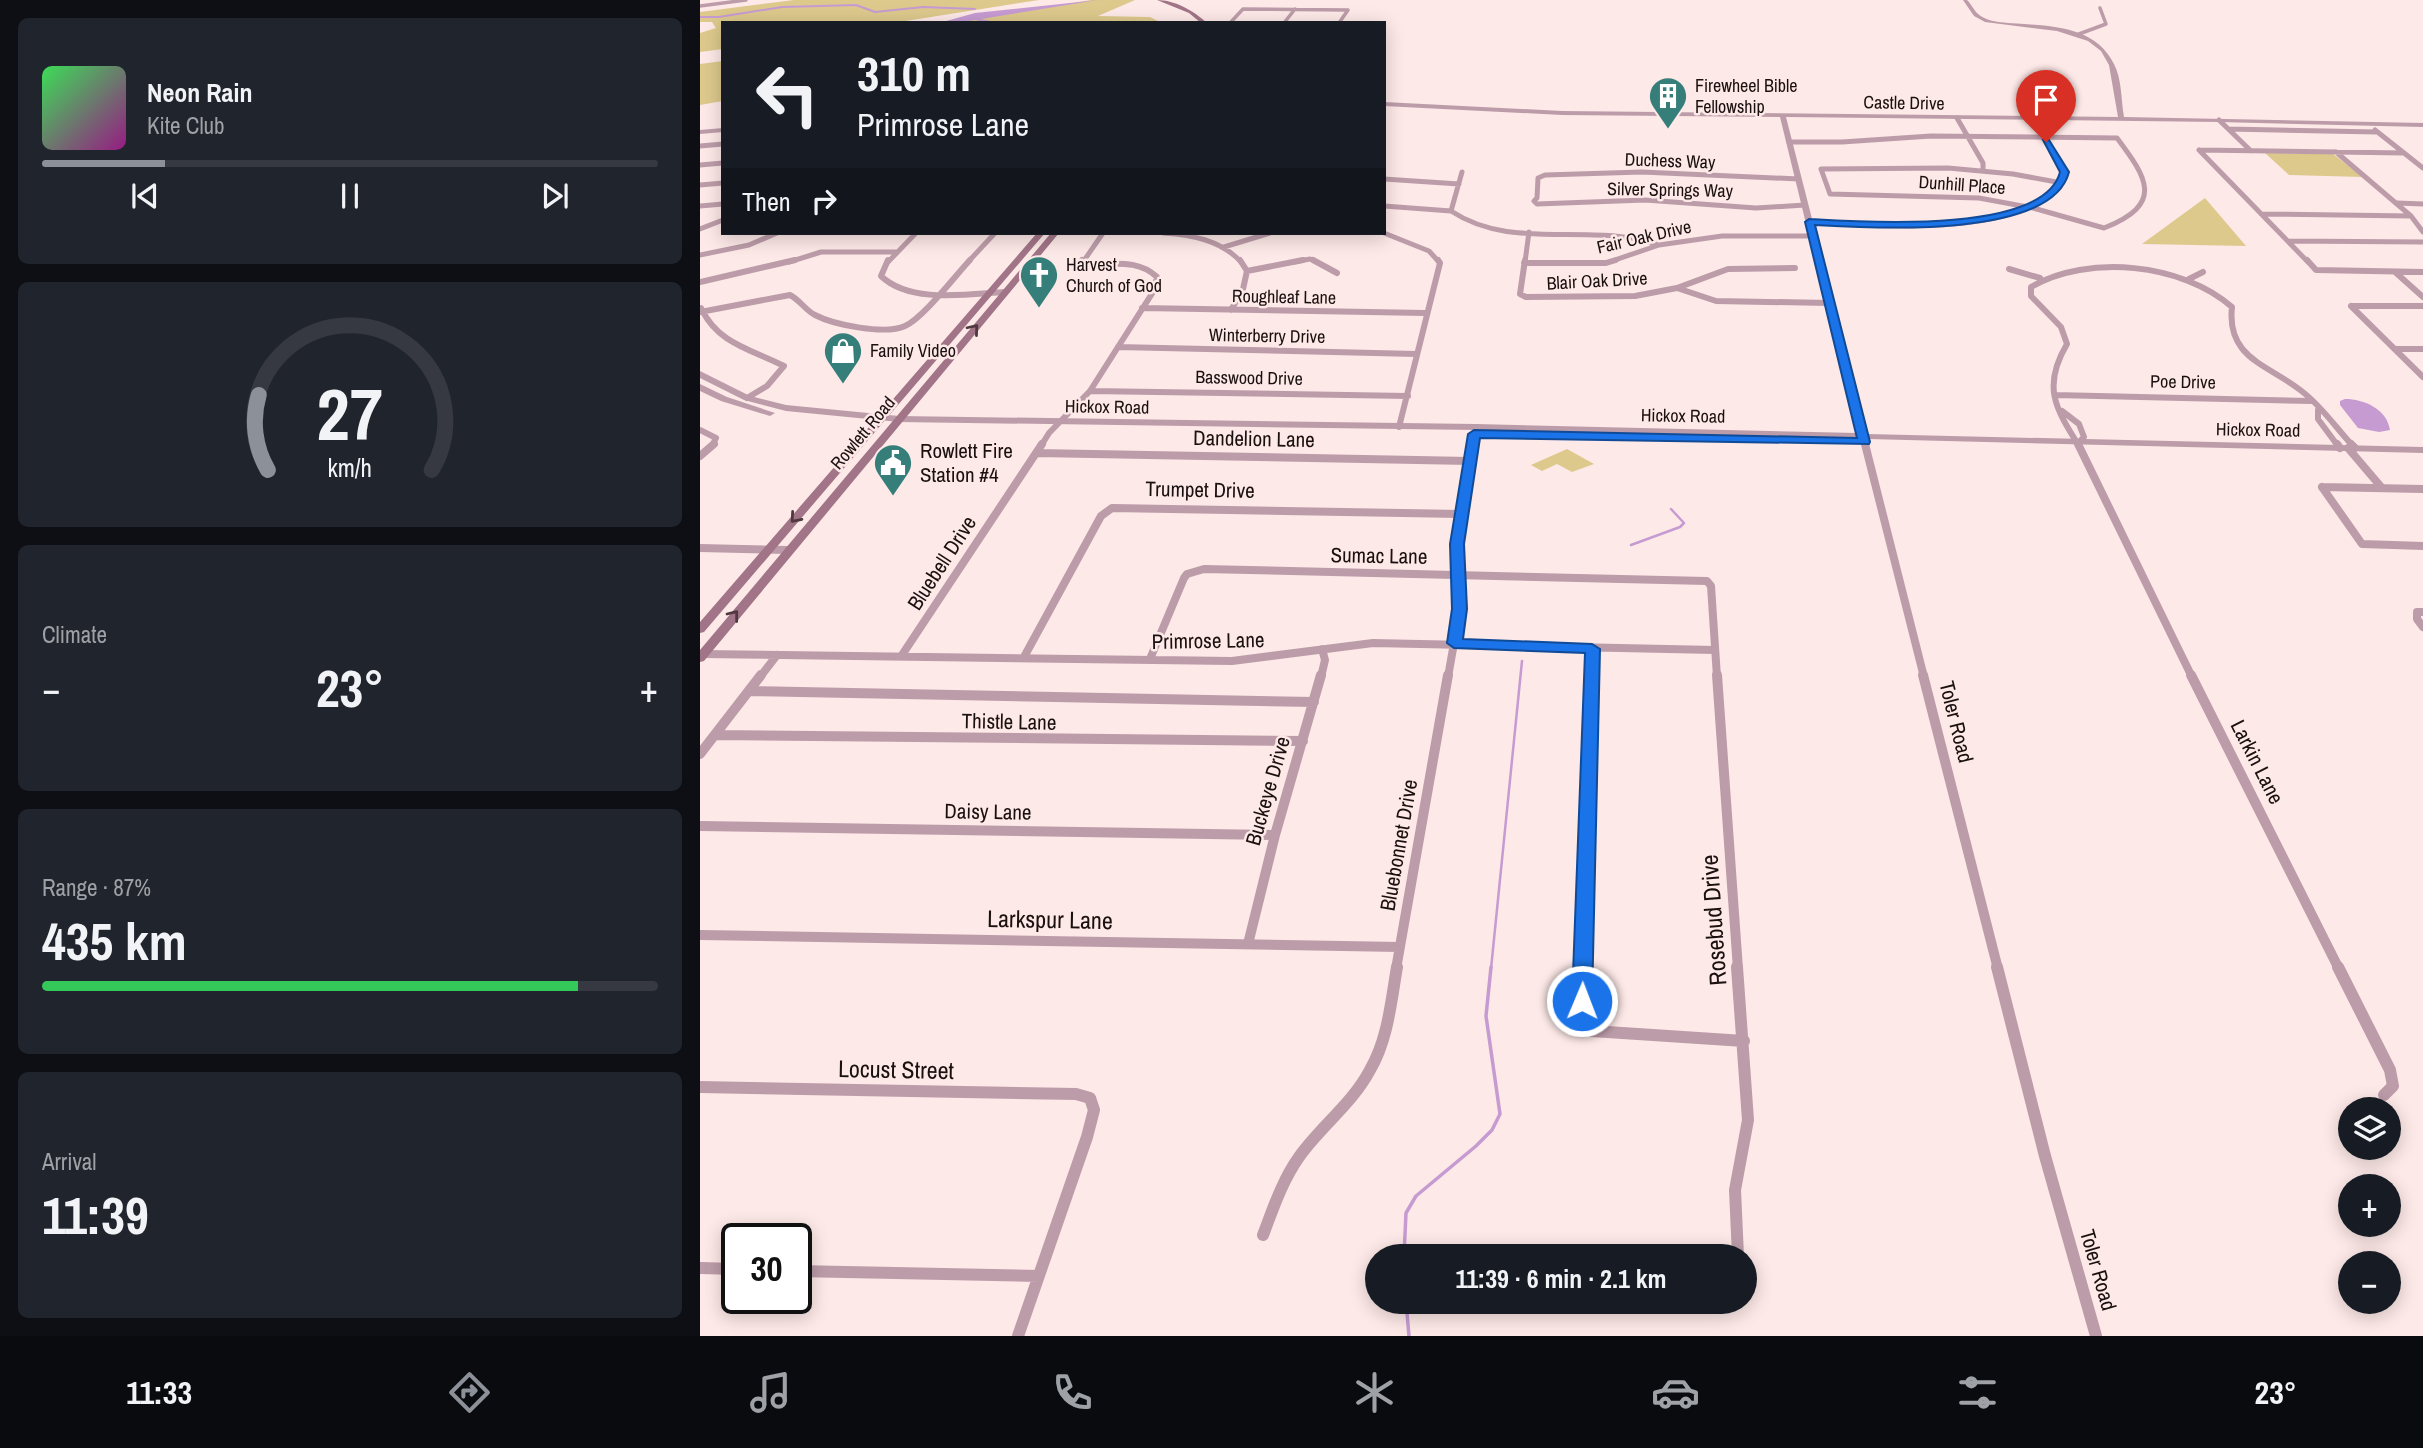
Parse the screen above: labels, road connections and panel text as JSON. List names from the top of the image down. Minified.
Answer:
{"streets":{"main road":["Rowlett Road"],"street":["Castle Drive","Duchess Way","Dunhill Place","Silver Springs Way","Fair Oak Drive","Blair Oak Drive","Roughleaf Lane","Winterberry Drive","Basswood Drive","Poe Drive","Hickox Road","Dandelion Lane","Trumpet Drive","Sumac Lane","Bluebell Drive","Primrose Lane","Thistle Lane","Toler Road","Larkin Lane","Buckeye Drive","Daisy Lane","Bluebonnet Drive","Larkspur Lane","Rosebud Drive","Locust Street"]},"crossings":[["Castle Drive","Toler Road"],["Duchess Way","Silver Springs Way"],["Duchess Way","Toler Road"],["Silver Springs Way","Toler Road"],["Fair Oak Drive","Blair Oak Drive"],["Fair Oak Drive","Toler Road"],["Roughleaf Lane","Bluebell Drive"],["Winterberry Drive","Bluebell Drive"],["Basswood Drive","Bluebell Drive"],["Hickox Road","Rowlett Road"],["Hickox Road","Bluebell Drive"],["Hickox Road","Toler Road"],["Hickox Road","Larkin Lane"],["Hickox Road","Bluebonnet Drive"],["Rowlett Road","Primrose Lane"],["Dandelion Lane","Bluebell Drive"],["Dandelion Lane","Bluebonnet Drive"],["Trumpet Drive","Primrose Lane"],["Trumpet Drive","Bluebonnet Drive"],["Sumac Lane","Primrose Lane"],["Sumac Lane","Bluebonnet Drive"],["Sumac Lane","Rosebud Drive"],["Bluebell Drive","Primrose Lane"],["Primrose Lane","Buckeye Drive"],["Primrose Lane","Bluebonnet Drive"],["Primrose Lane","Rosebud Drive"],["Thistle Lane","Buckeye Drive"],["Buckeye Drive","Daisy Lane"],["Buckeye Drive","Larkspur Lane"],["Bluebonnet Drive","Larkspur Lane"]],"places":{"building":["Firewheel Bible Fellowship"],"church":["Harvest Church of God"],"shop":["Family Video"],"public building":["Rowlett Fire Station #4"]},"page":{"turn":["310 m","Primrose Lane"],"song":["Neon Rain","Kite Club"],"then":"Then","tile":["Climate",["Range · 87%","435 km"],["Arrival","11:39"]],"heat":["−","23°","+"],"map_buttons":["+","−"],"limit":"30","trip":"11:39 · 6 min · 2.1 km","tabs":["11:33","23°"],"gauge":["27","km/h"]}}
